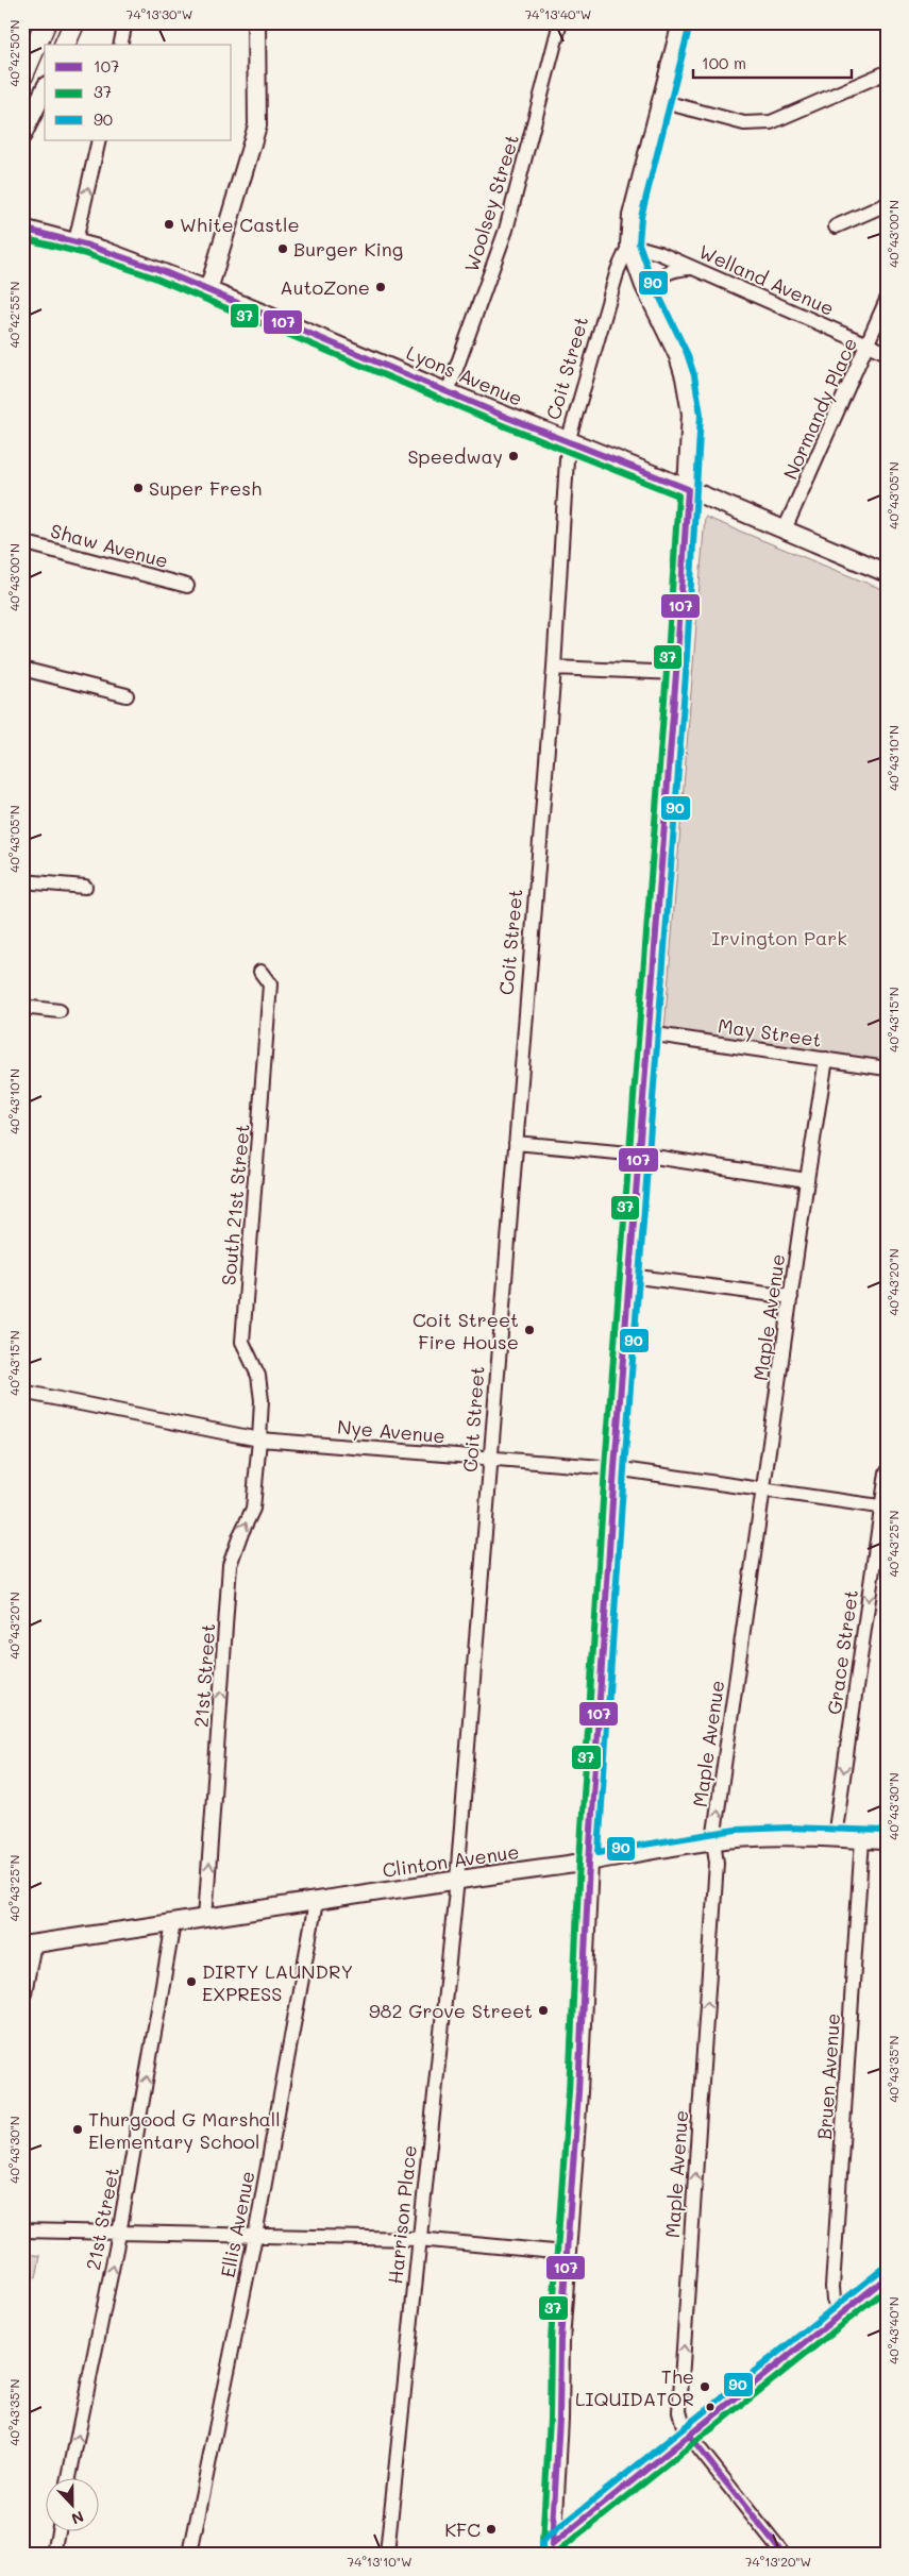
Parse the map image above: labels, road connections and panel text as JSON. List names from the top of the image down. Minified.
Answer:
{"streets":{"main road":["Coit Street","Lyons Avenue","Clinton Avenue"],"street":["Woolsey Street","Welland Avenue","Normandy Place","Shaw Avenue","May Street","South 21st Street","Maple Avenue","Nye Avenue","Grace Street","21st Street","Bruen Avenue","Harrison Place","Ellis Avenue"]},"crossings":[["Woolsey Street","Lyons Avenue"],["Welland Avenue","Coit Street"],["Welland Avenue","Normandy Place"],["Coit Street","Lyons Avenue"],["Coit Street","Nye Avenue"],["Coit Street","Clinton Avenue"],["Coit Street","Harrison Place"],["Lyons Avenue","Normandy Place"],["May Street","Maple Avenue"],["South 21st Street","Nye Avenue"],["South 21st Street","21st Street"],["Maple Avenue","Nye Avenue"],["Maple Avenue","Clinton Avenue"],["Nye Avenue","Grace Street"],["Nye Avenue","21st Street"],["Grace Street","Clinton Avenue"],["21st Street","Clinton Avenue"],["Clinton Avenue","Bruen Avenue"],["Clinton Avenue","Harrison Place"],["Clinton Avenue","Ellis Avenue"]],"one_way":["Maple Avenue","Grace Street","21st Street"],"parks":["Irvington Park"],"places":["White Castle","Burger King","AutoZone","Speedway","Super Fresh","Coit Street Fire House","DIRTY LAUNDRY EXPRESS","982 Grove Street","Thurgood G Marshall Elementary School","The LIQUIDATOR","KFC"],"lines":["transit line 90","transit line 107","transit line 37"],"legend":["107","37","90"],"scale_bar":"100 m","north":"bottom","coordinates":["74°13'30\"W","74°13'40\"W","40°42'50\"N","40°43'00\"N","40°42'55\"N","40°43'05\"N","40°43'10\"N","40°43'15\"N","40°43'20\"N","40°43'25\"N","40°43'30\"N","40°43'35\"N","40°43'40\"N","74°13'10\"W","74°13'20\"W"]}
